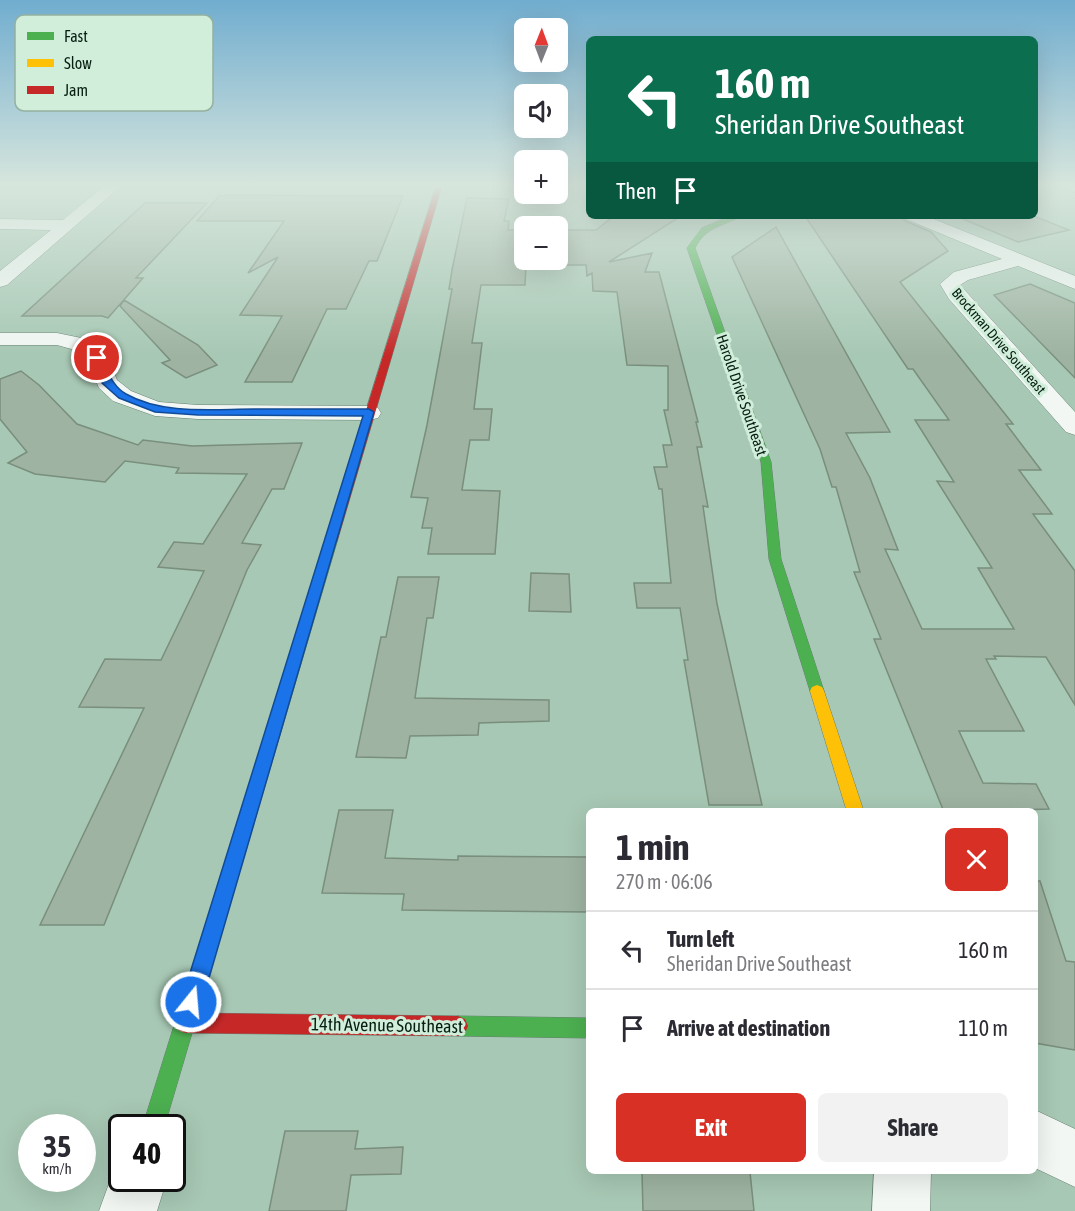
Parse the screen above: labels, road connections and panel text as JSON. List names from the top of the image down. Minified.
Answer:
{"streets":{"street":["Brockman Drive Southeast","Harold Drive Southeast","14th Avenue Southeast"]},"legend":["Fast","Slow","Jam"],"north":"top","page":{"map_buttons":["+","−"],"turn":["160 m","Sheridan Drive Southeast"],"then":"Then","heading":["1 min","270 m · 06:06"],"list":[{"name":"Turn left","note":"Sheridan Drive Southeast","value":"160 m"},{"name":"Arrive at destination","value":"110 m"}],"buttons":["Exit","Share"],"speed":"35 km/h","limit":"40"}}
